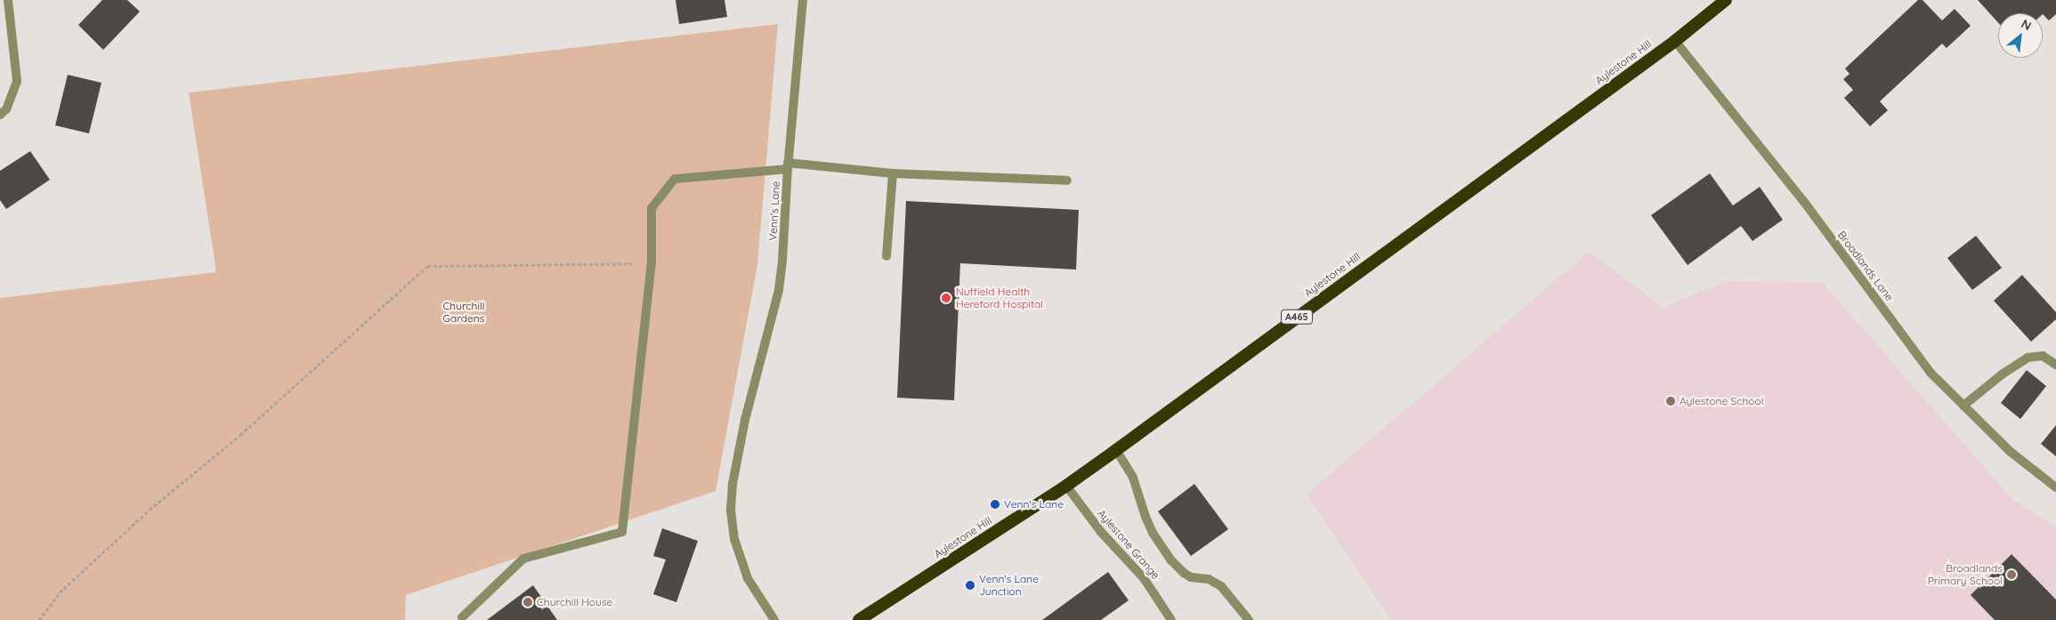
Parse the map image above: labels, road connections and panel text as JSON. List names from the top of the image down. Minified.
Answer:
{"streets":{"highway":["Aylestone Hill","A465"],"street":["Venn's Lane","Broadlands Lane","Aylestone Grange"]},"crossings":[["Aylestone Hill","Broadlands Lane"],["Aylestone Hill","Aylestone Grange"]],"parks":["Churchill Gardens"],"places":["Nuffield Health Hereford Hospital","Aylestone School","Venn's Lane","Broadlands Primary School","Venn's Lane Junction","Churchill House"],"north":"top right"}
